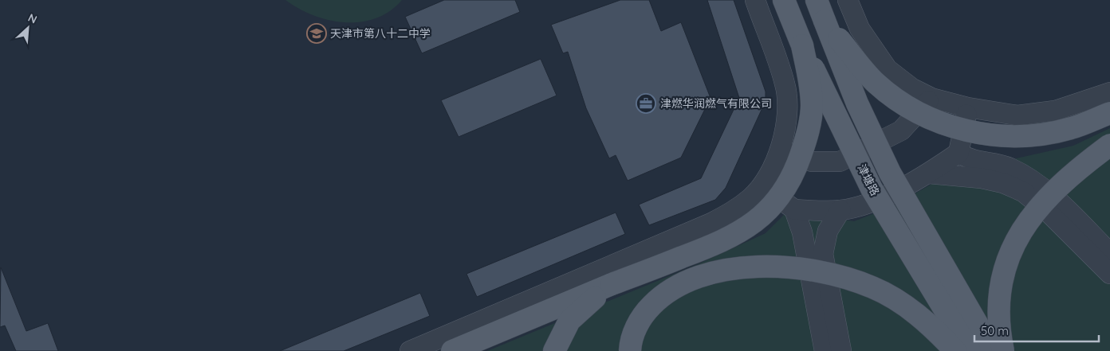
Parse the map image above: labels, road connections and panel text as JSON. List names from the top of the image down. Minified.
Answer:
{"streets":{"main road":["津塘路"]},"places":{"school or university":["天津市第八十二中学"],"office":["津燃华润燃气有限公司"]},"scale_bar":"50 m","north":"top right"}
